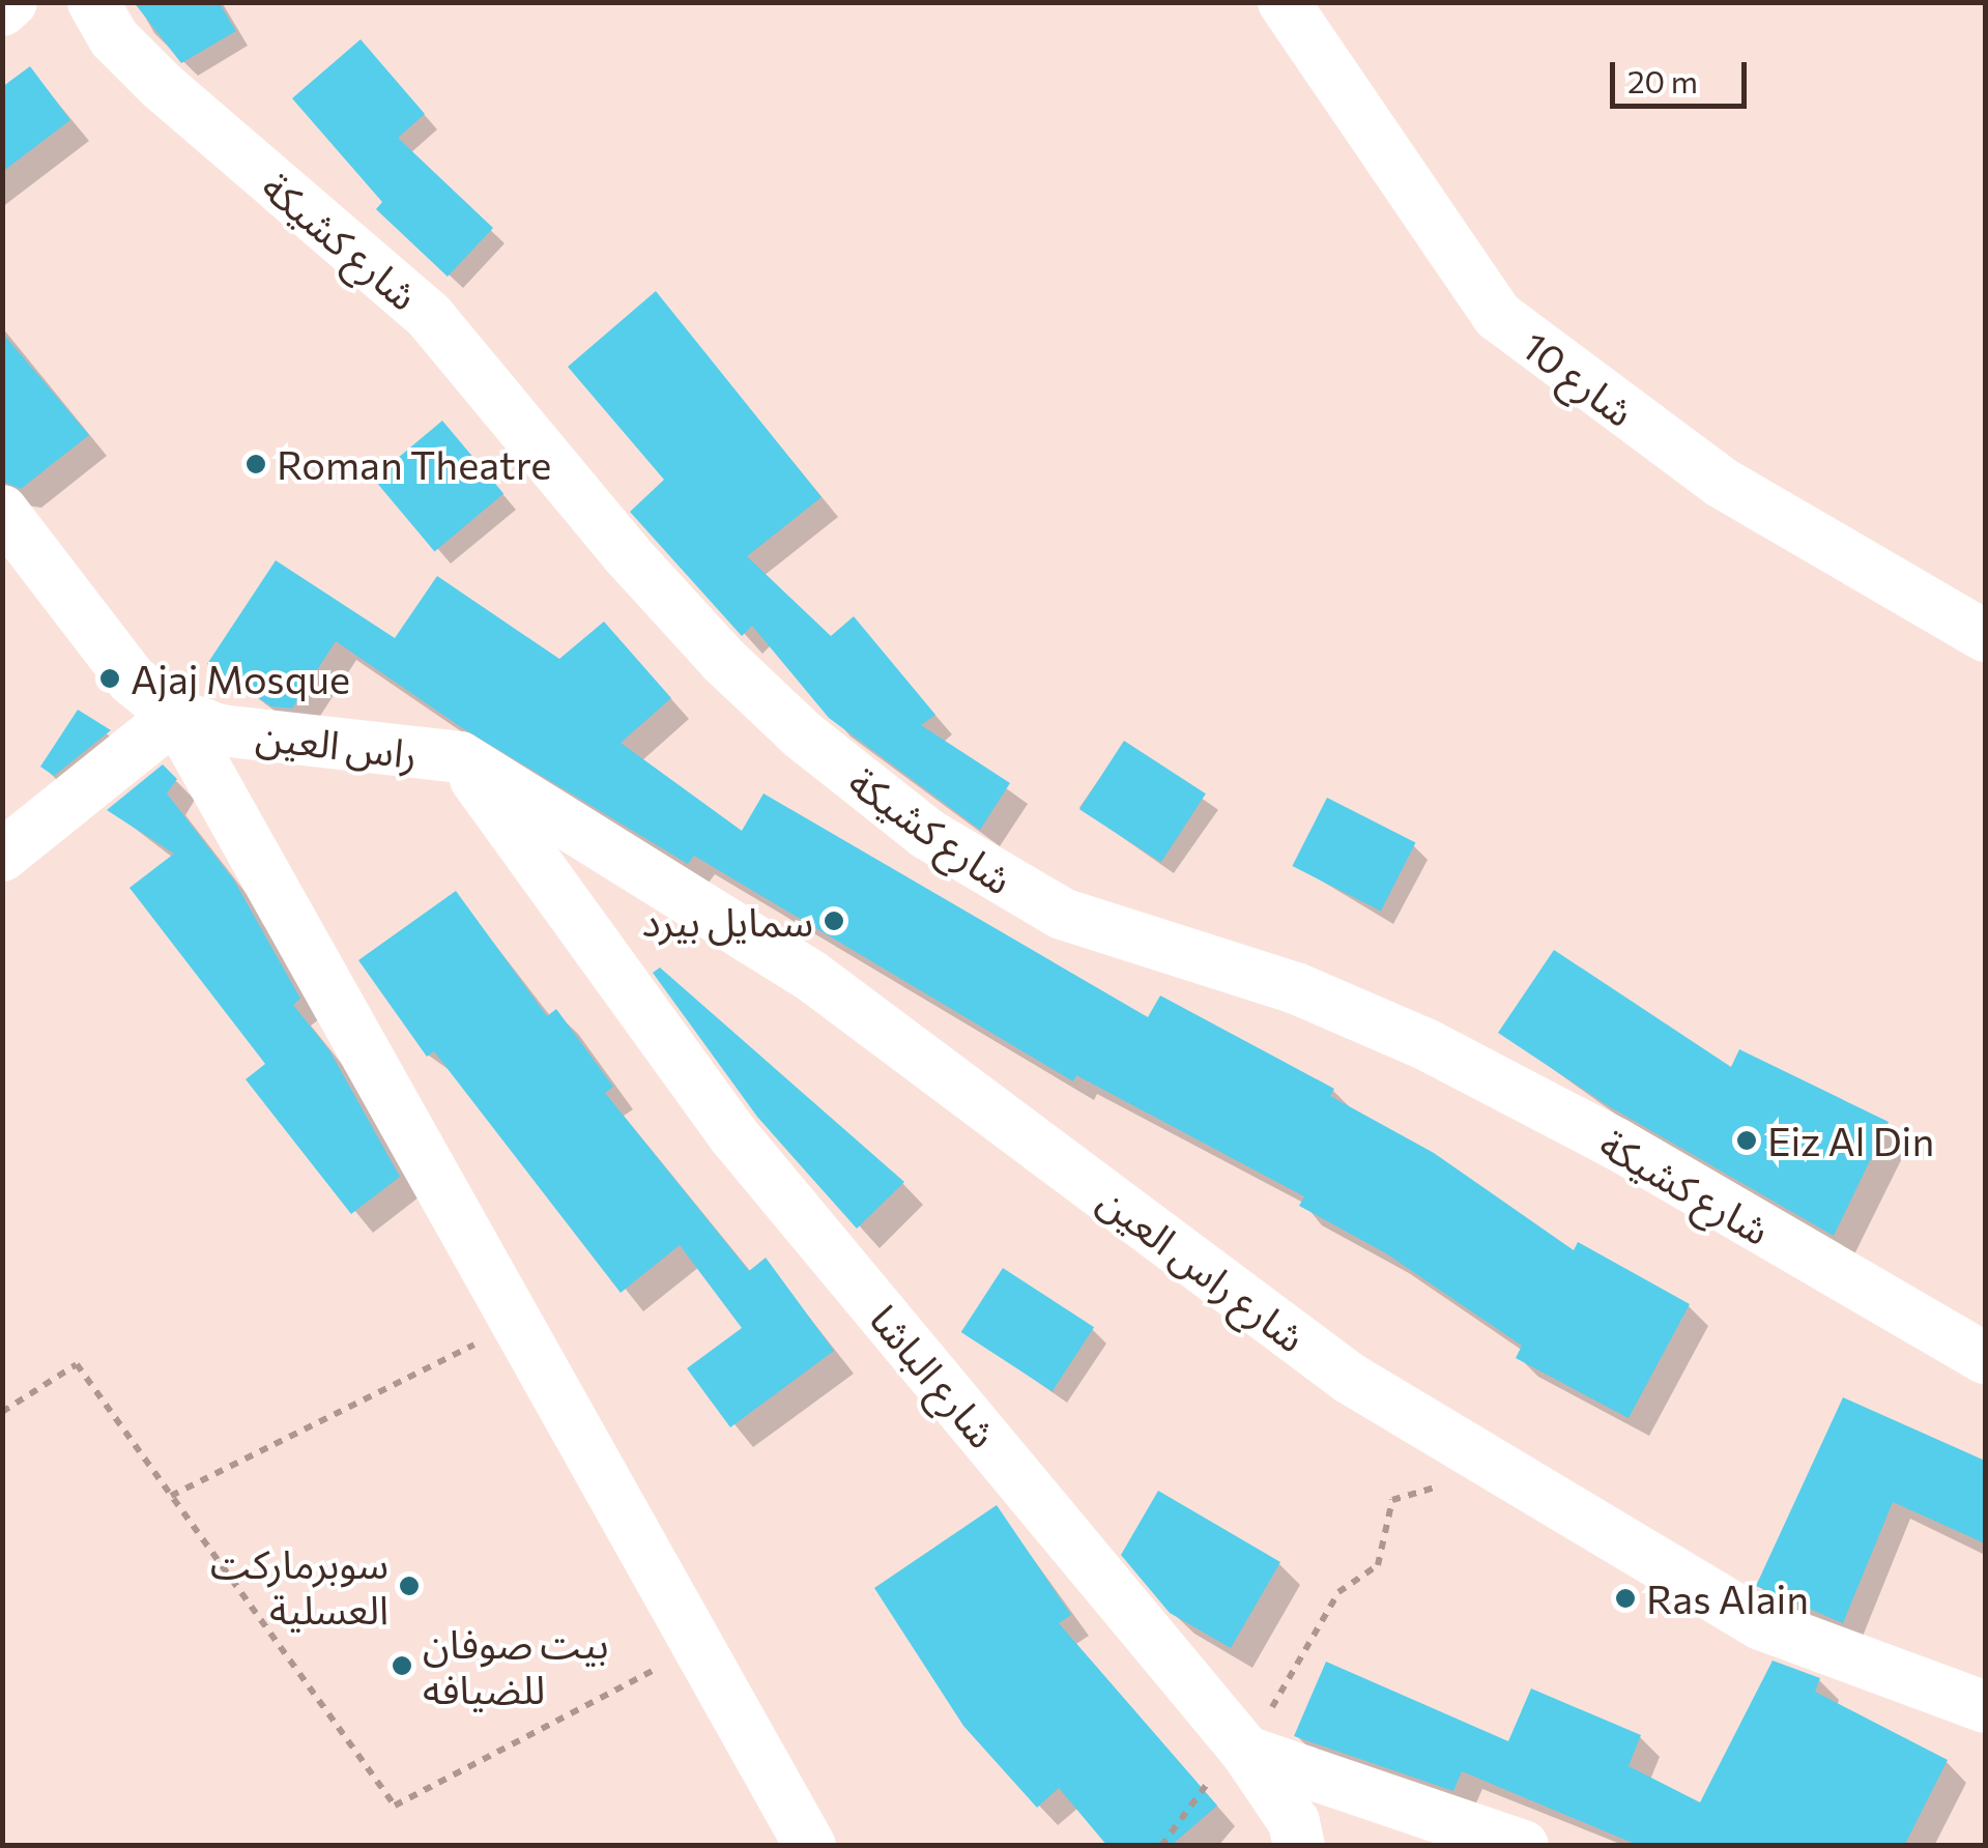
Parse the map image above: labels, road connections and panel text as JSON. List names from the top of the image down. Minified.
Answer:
{"streets":{"street":["شارع كشيكة","شارع 10","راس العين","شارع راس العين","شارع الباشا"]},"crossings":[["راس العين","شارع راس العين"],["راس العين","شارع الباشا"],["شارع راس العين","شارع الباشا"]],"places":["Roman Theatre","Ajaj Mosque","سمايل بيرد","Eiz Al Din","سوبرماركت العسلية","Ras Alain","بيت صوفان للضيافه"],"scale_bar":"20 m"}
